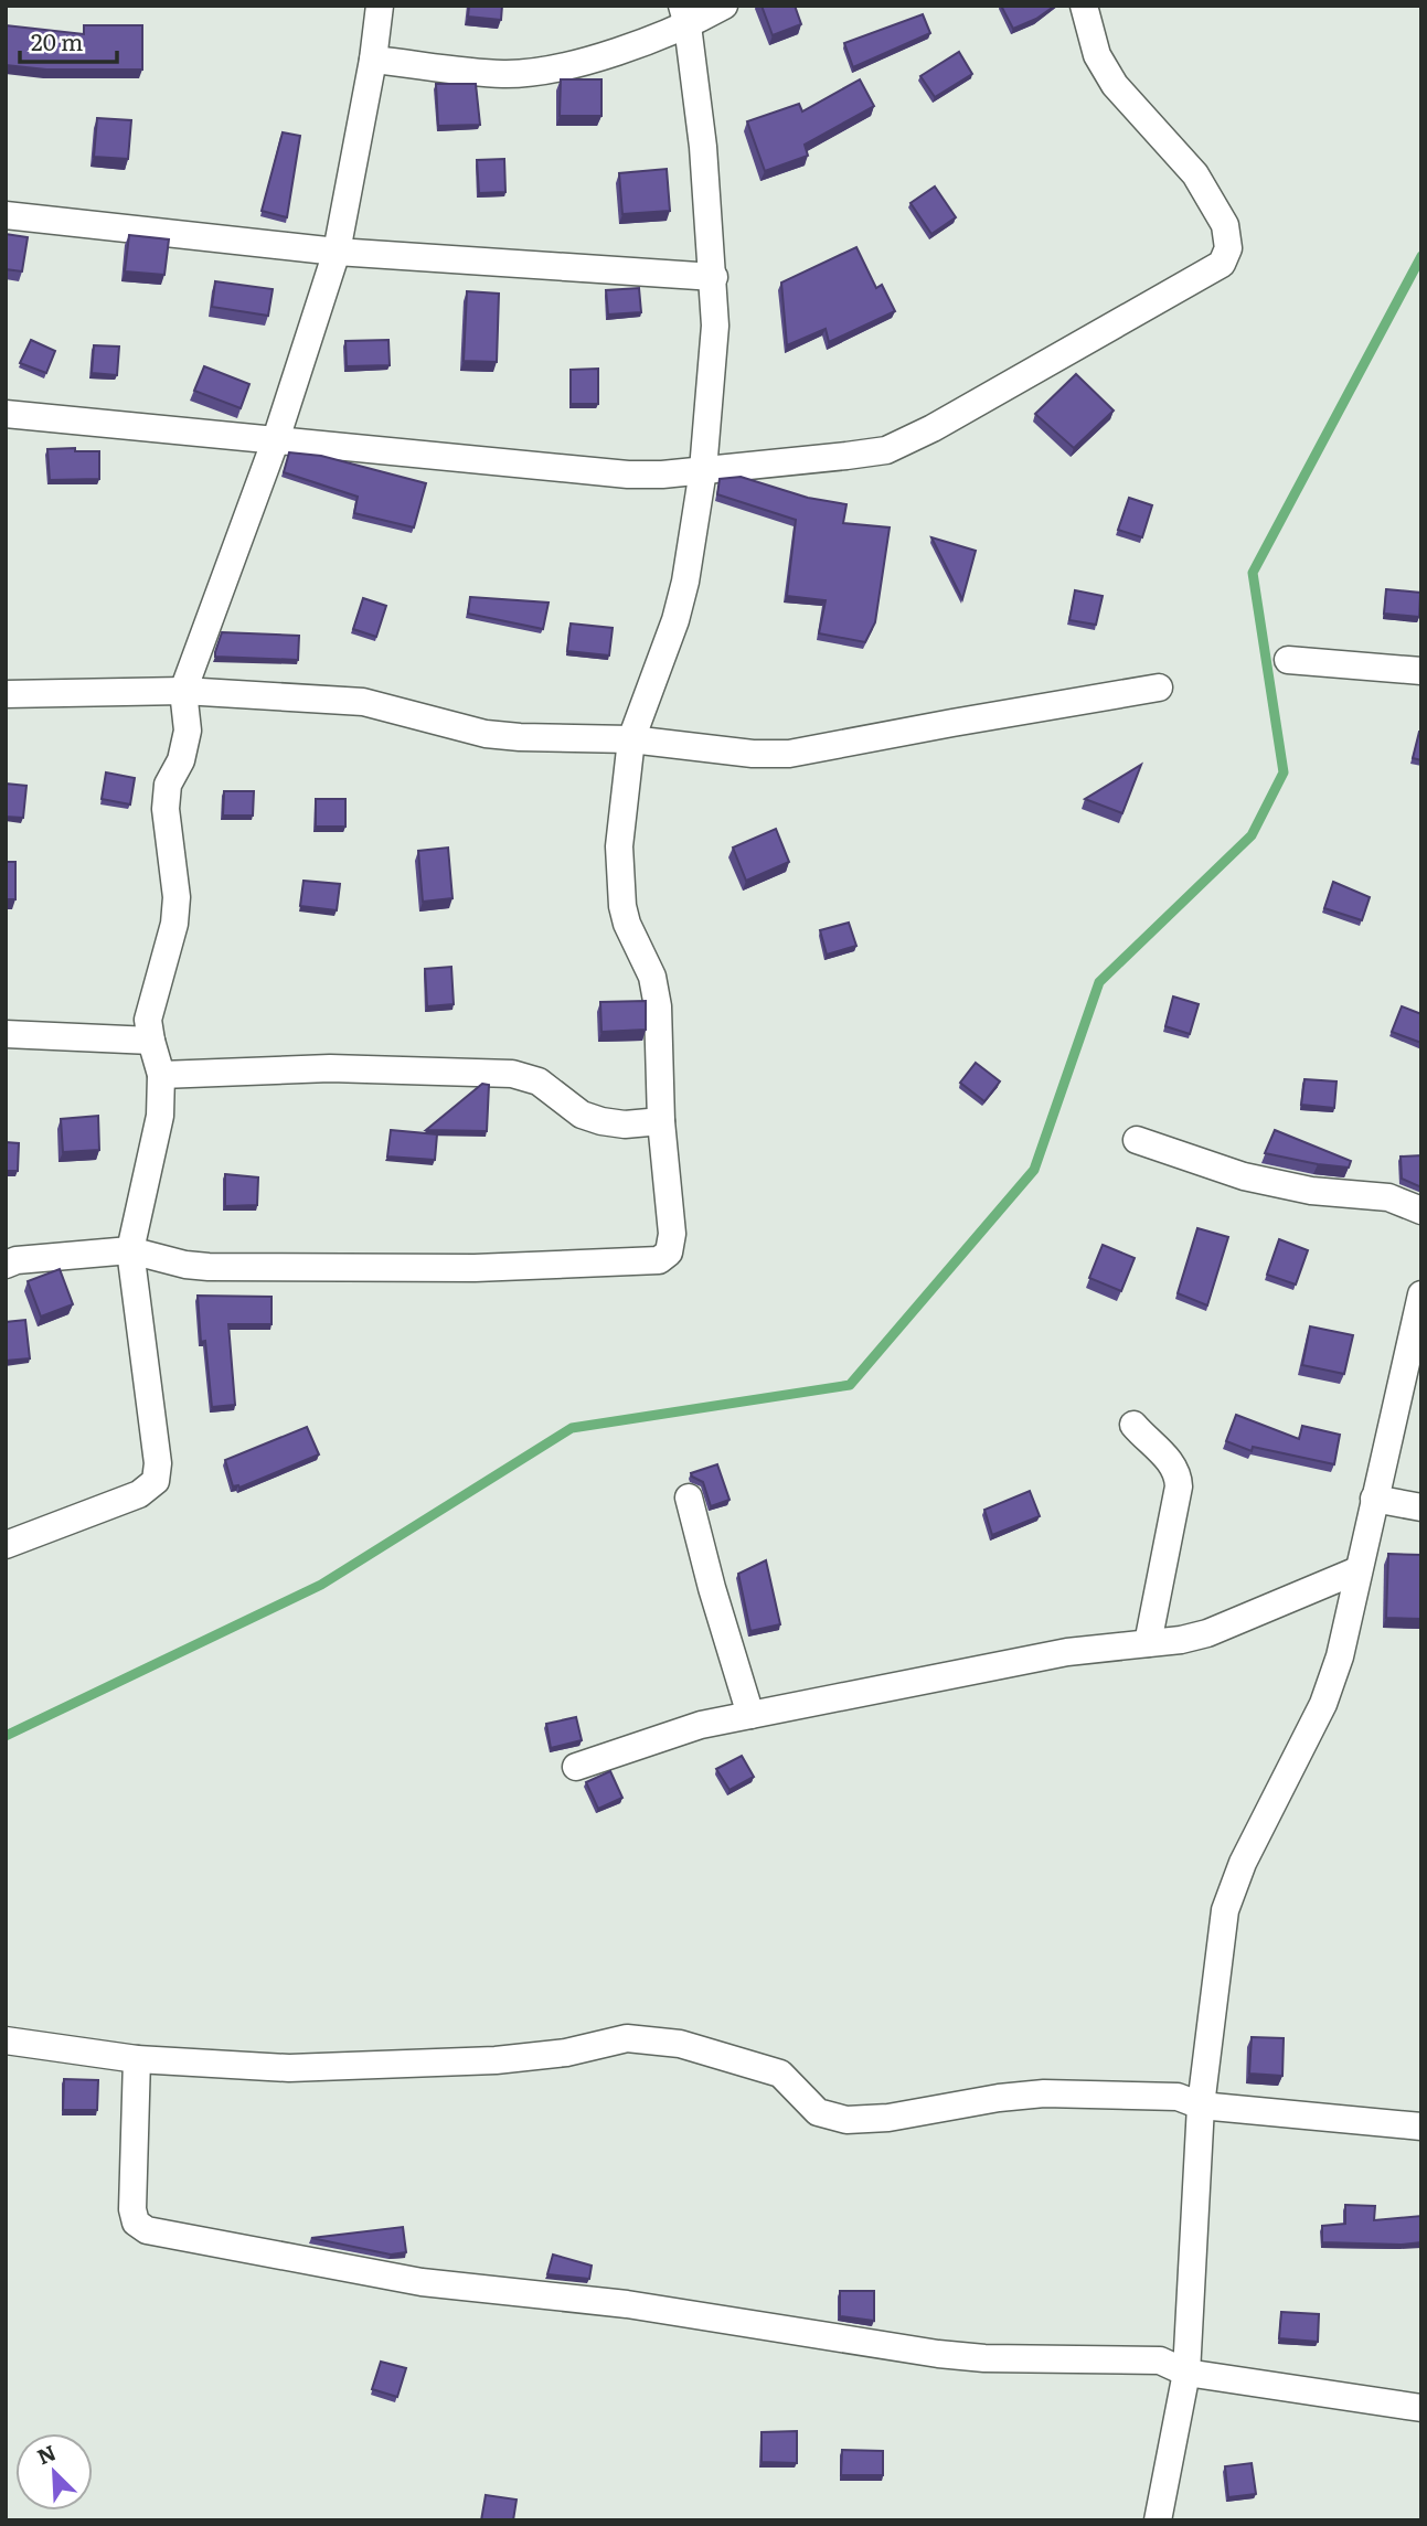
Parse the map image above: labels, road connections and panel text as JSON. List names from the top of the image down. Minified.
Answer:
{"scale_bar":"20 m","north":"top left"}
